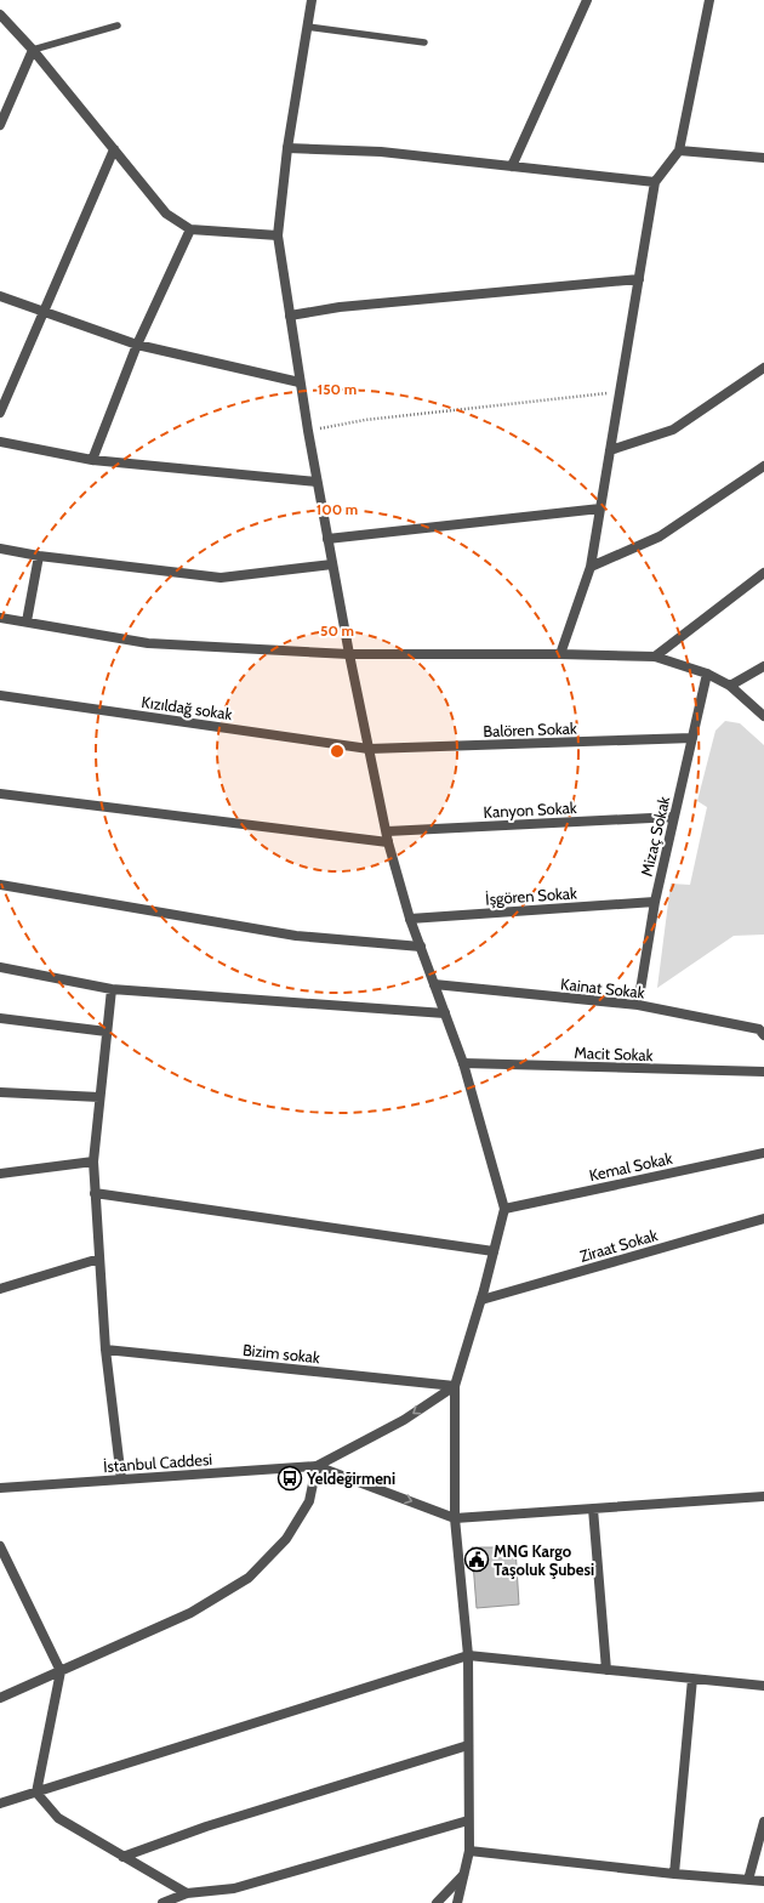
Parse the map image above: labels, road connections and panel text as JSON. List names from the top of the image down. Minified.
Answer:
{"streets":{"street":["Kızıldağ sokak","Balören Sokak","Kanyon Sokak","Mizaç Sokak","İşgören Sokak","Kainat Sokak","Macit Sokak","Kemal Sokak","Ziraat Sokak","Bizim sokak","İstanbul Caddesi"]},"crossings":[["Kızıldağ sokak","Balören Sokak"],["Balören Sokak","Mizaç Sokak"],["Kanyon Sokak","Mizaç Sokak"],["Mizaç Sokak","İşgören Sokak"],["Mizaç Sokak","Kainat Sokak"]],"places":{"bus stop":["Yeldeğirmeni"],"public building":["MNG Kargo Taşoluk Şubesi"]},"rings":["150 m","100 m","50 m"]}
